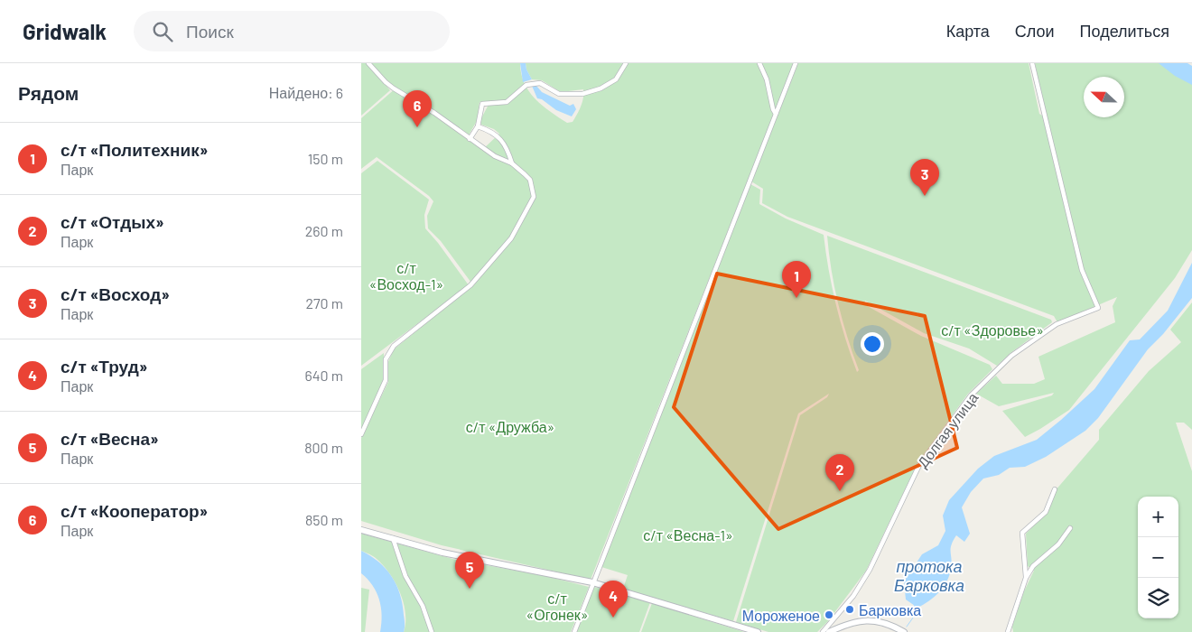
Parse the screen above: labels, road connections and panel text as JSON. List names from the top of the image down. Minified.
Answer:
{"streets":{"street":["Долгая улица"]},"water":["протока Барковка"],"parks":["с/т «Восход-1»","с/т «Здоровье»","с/т «Дружба»","с/т «Весна-1»","с/т «Огонек»"],"places":["Барковка","Мороженое"],"north":"left","page":{"header":"Gridwalk","search":"Поиск","nav":["Карта","Слои","Поделиться"],"heading":["Рядом","Найдено: 6"],"pins":["6","3","1","2","5","4"],"list":[{"mark":"1","name":"с/т «Политехник»","note":"Парк","value":"150 m"},{"mark":"2","name":"с/т «Отдых»","note":"Парк","value":"260 m"},{"mark":"3","name":"с/т «Восход»","note":"Парк","value":"270 m"},{"mark":"4","name":"с/т «Труд»","note":"Парк","value":"640 m"},{"mark":"5","name":"с/т «Весна»","note":"Парк","value":"800 m"},{"mark":"6","name":"с/т «Кооператор»","note":"Парк","value":"850 m"}],"map_buttons":["+","−"]}}
